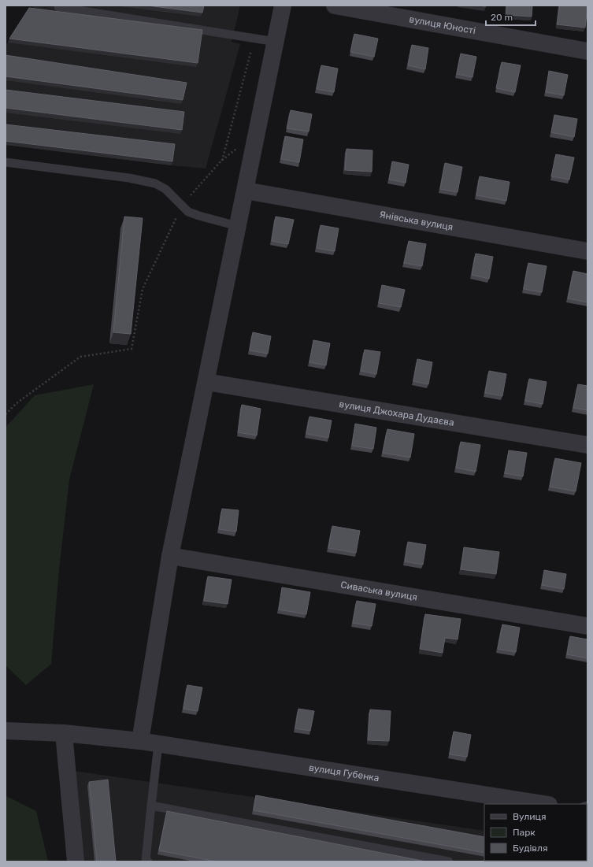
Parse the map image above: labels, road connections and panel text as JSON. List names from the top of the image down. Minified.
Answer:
{"streets":{"street":["вулиця Юності","Янівська вулиця","вулиця Джохара Дудаєва","Сиваська вулиця","вулиця Губенка"]},"legend":["Вулиця","Парк","Будівля"],"scale_bar":"20 m"}
